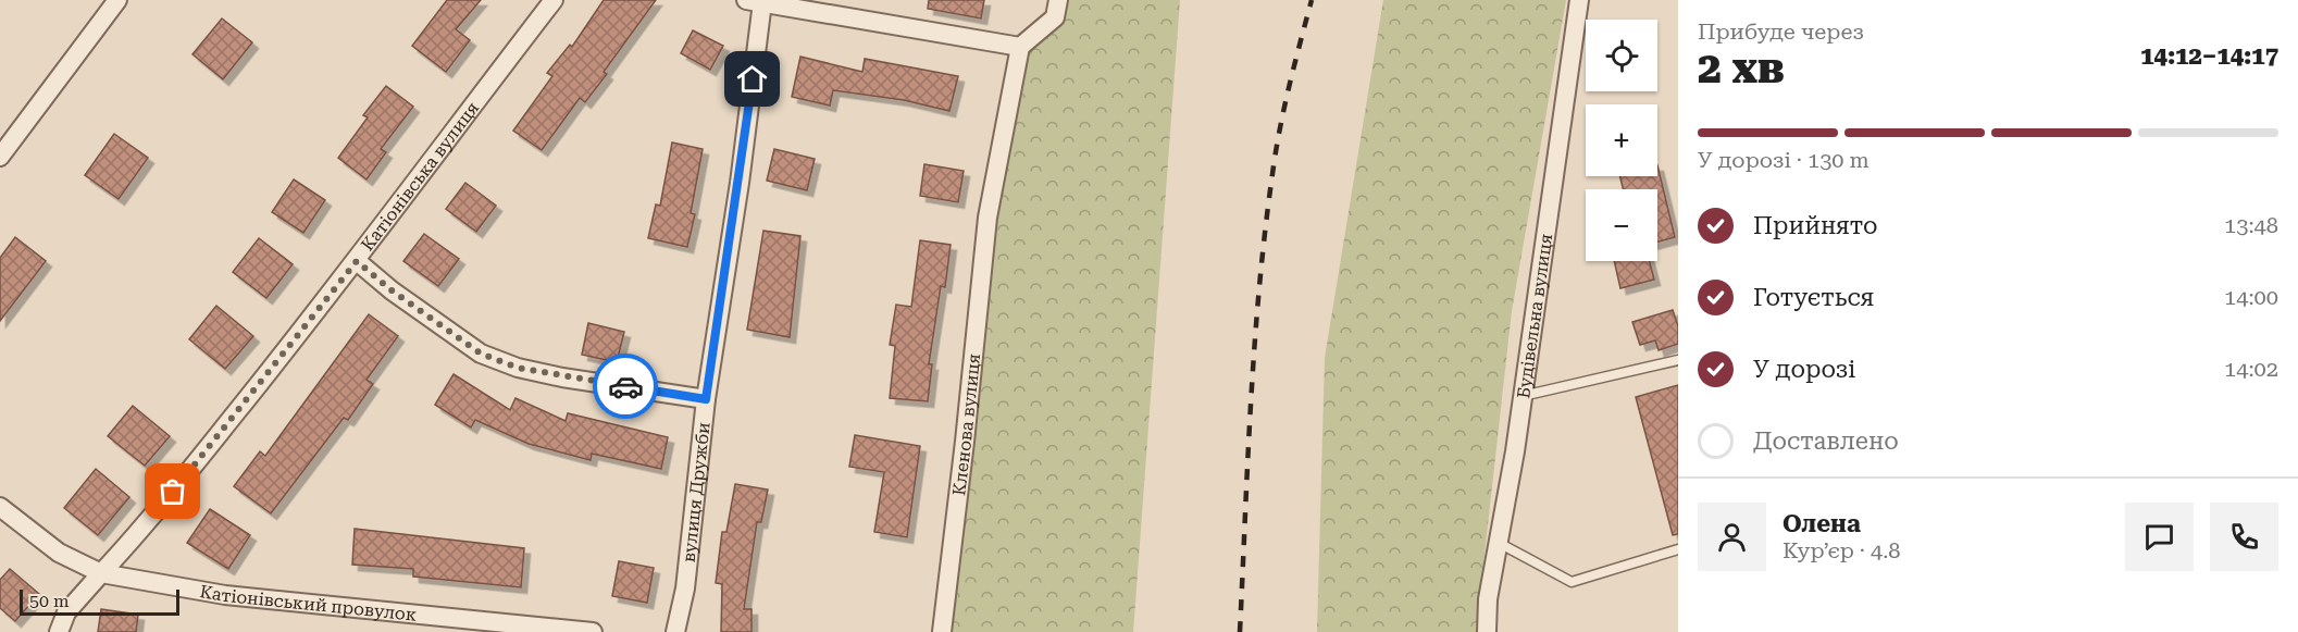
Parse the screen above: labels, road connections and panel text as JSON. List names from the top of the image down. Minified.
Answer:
{"streets":{"street":["Катіонівська вулиця","Будівельна вулиця","Кленова вулиця","вулиця Дружби","Катіонівський провулок"]},"crossings":[["Катіонівська вулиця","Катіонівський провулок"]],"scale_bar":"50 m","page":{"heading":["2 хв","Прибуде через","14:12–14:17"],"panel":["Олена","Кур’єр · 4.8"],"map_buttons":["+","−"],"bar":"У дорозі · 130 m","list":[["Прийнято","13:48"],["Готується","14:00"],["У дорозі","14:02"],"Доставлено"],"scale":"50 m"}}
